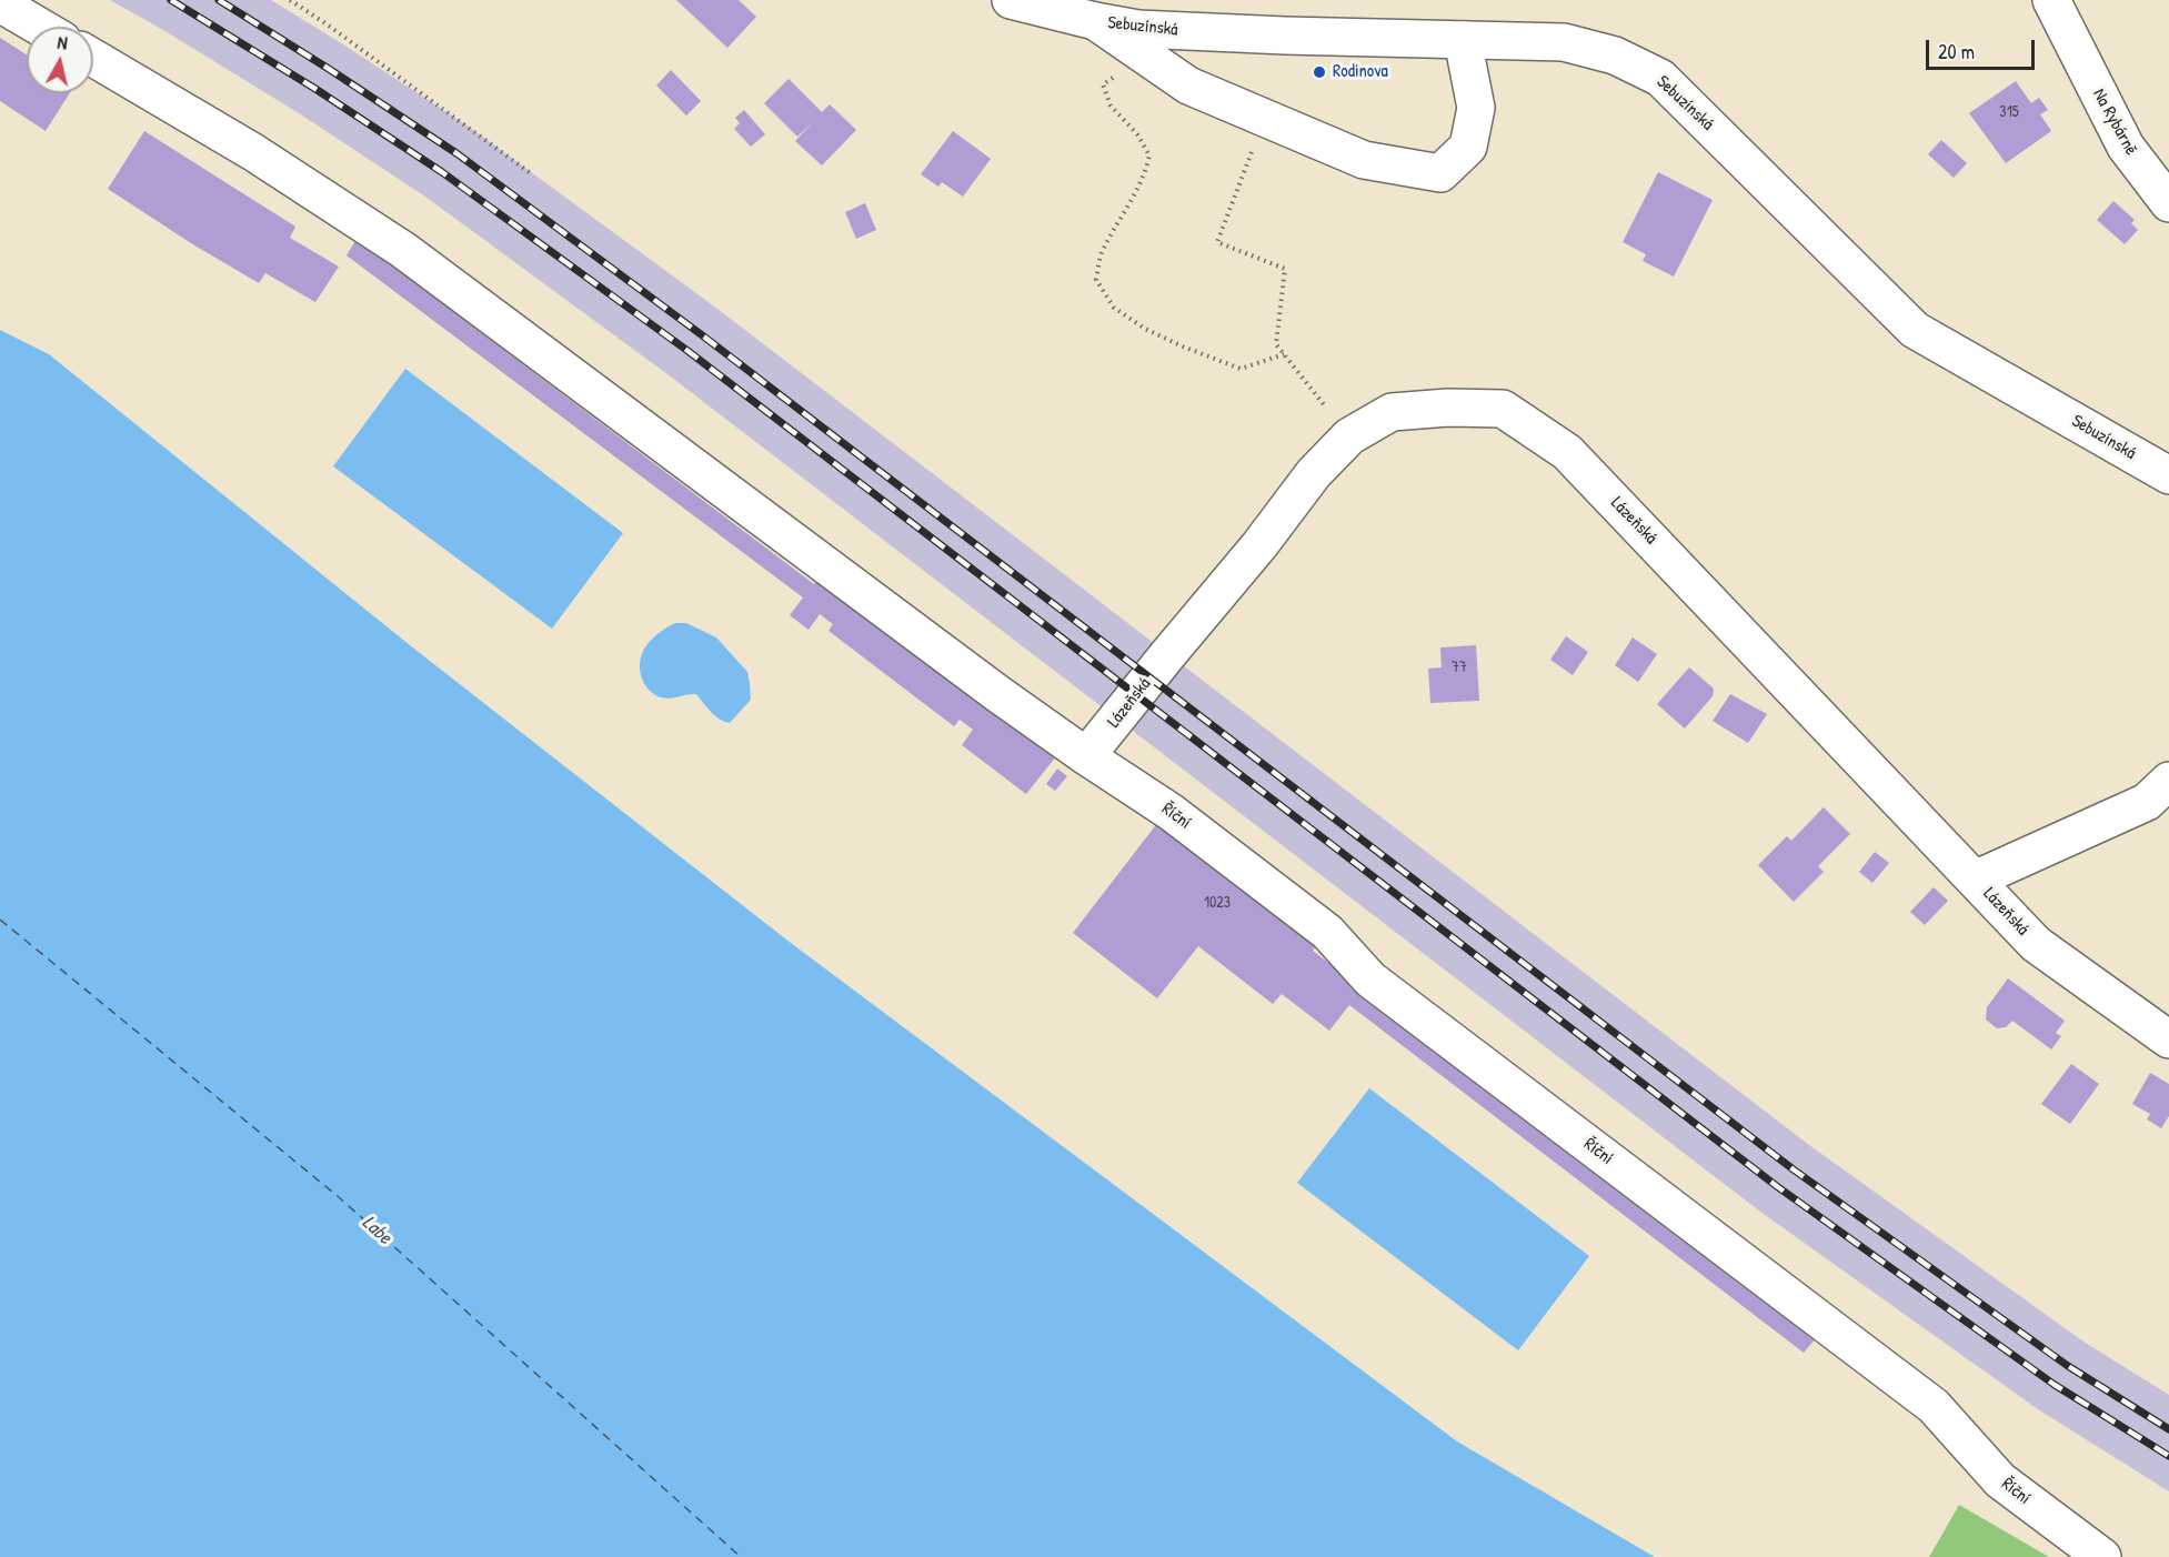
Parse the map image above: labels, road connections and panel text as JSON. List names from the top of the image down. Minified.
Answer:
{"streets":{"street":["Sebuzínská","Na Rybárně","Lázeňská","Říční"]},"crossings":[["Lázeňská","Říční"]],"water":["Labe"],"places":["Rodinova"],"house_numbers":["315","77","1023"],"scale_bar":"20 m","north":"top"}
